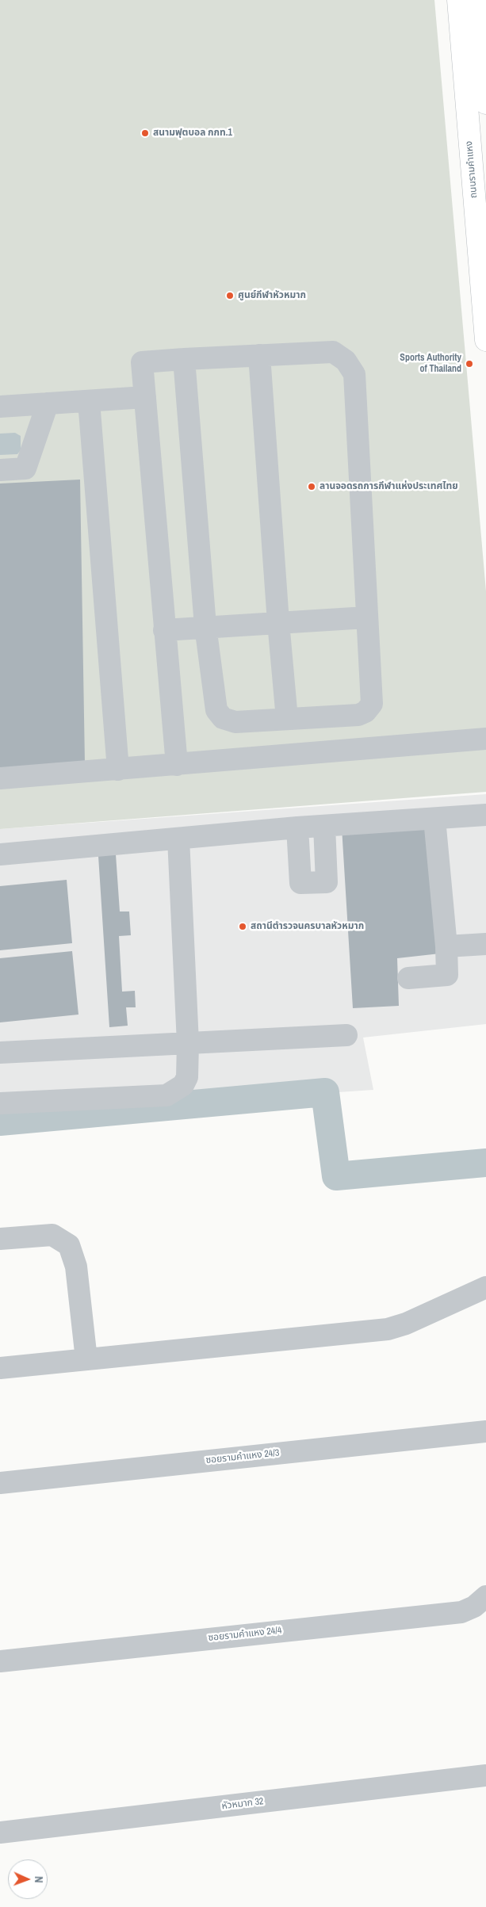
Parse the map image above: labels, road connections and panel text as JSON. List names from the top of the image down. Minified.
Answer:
{"streets":{"main road":["ถนนรามคำแหง"],"street":["ซอยรามคำแหง 24/3","ซอยรามคำแหง 24/4","หัวหมาก 32"]},"places":["สนามฟุตบอล กกท.1","ศูนย์กีฬาหัวหมาก","Sports Authority of Thailand","ลานจอดรถการกีฬาแห่งประเทศไทย","สถานีตำรวจนครบาลหัวหมาก"],"north":"right"}
